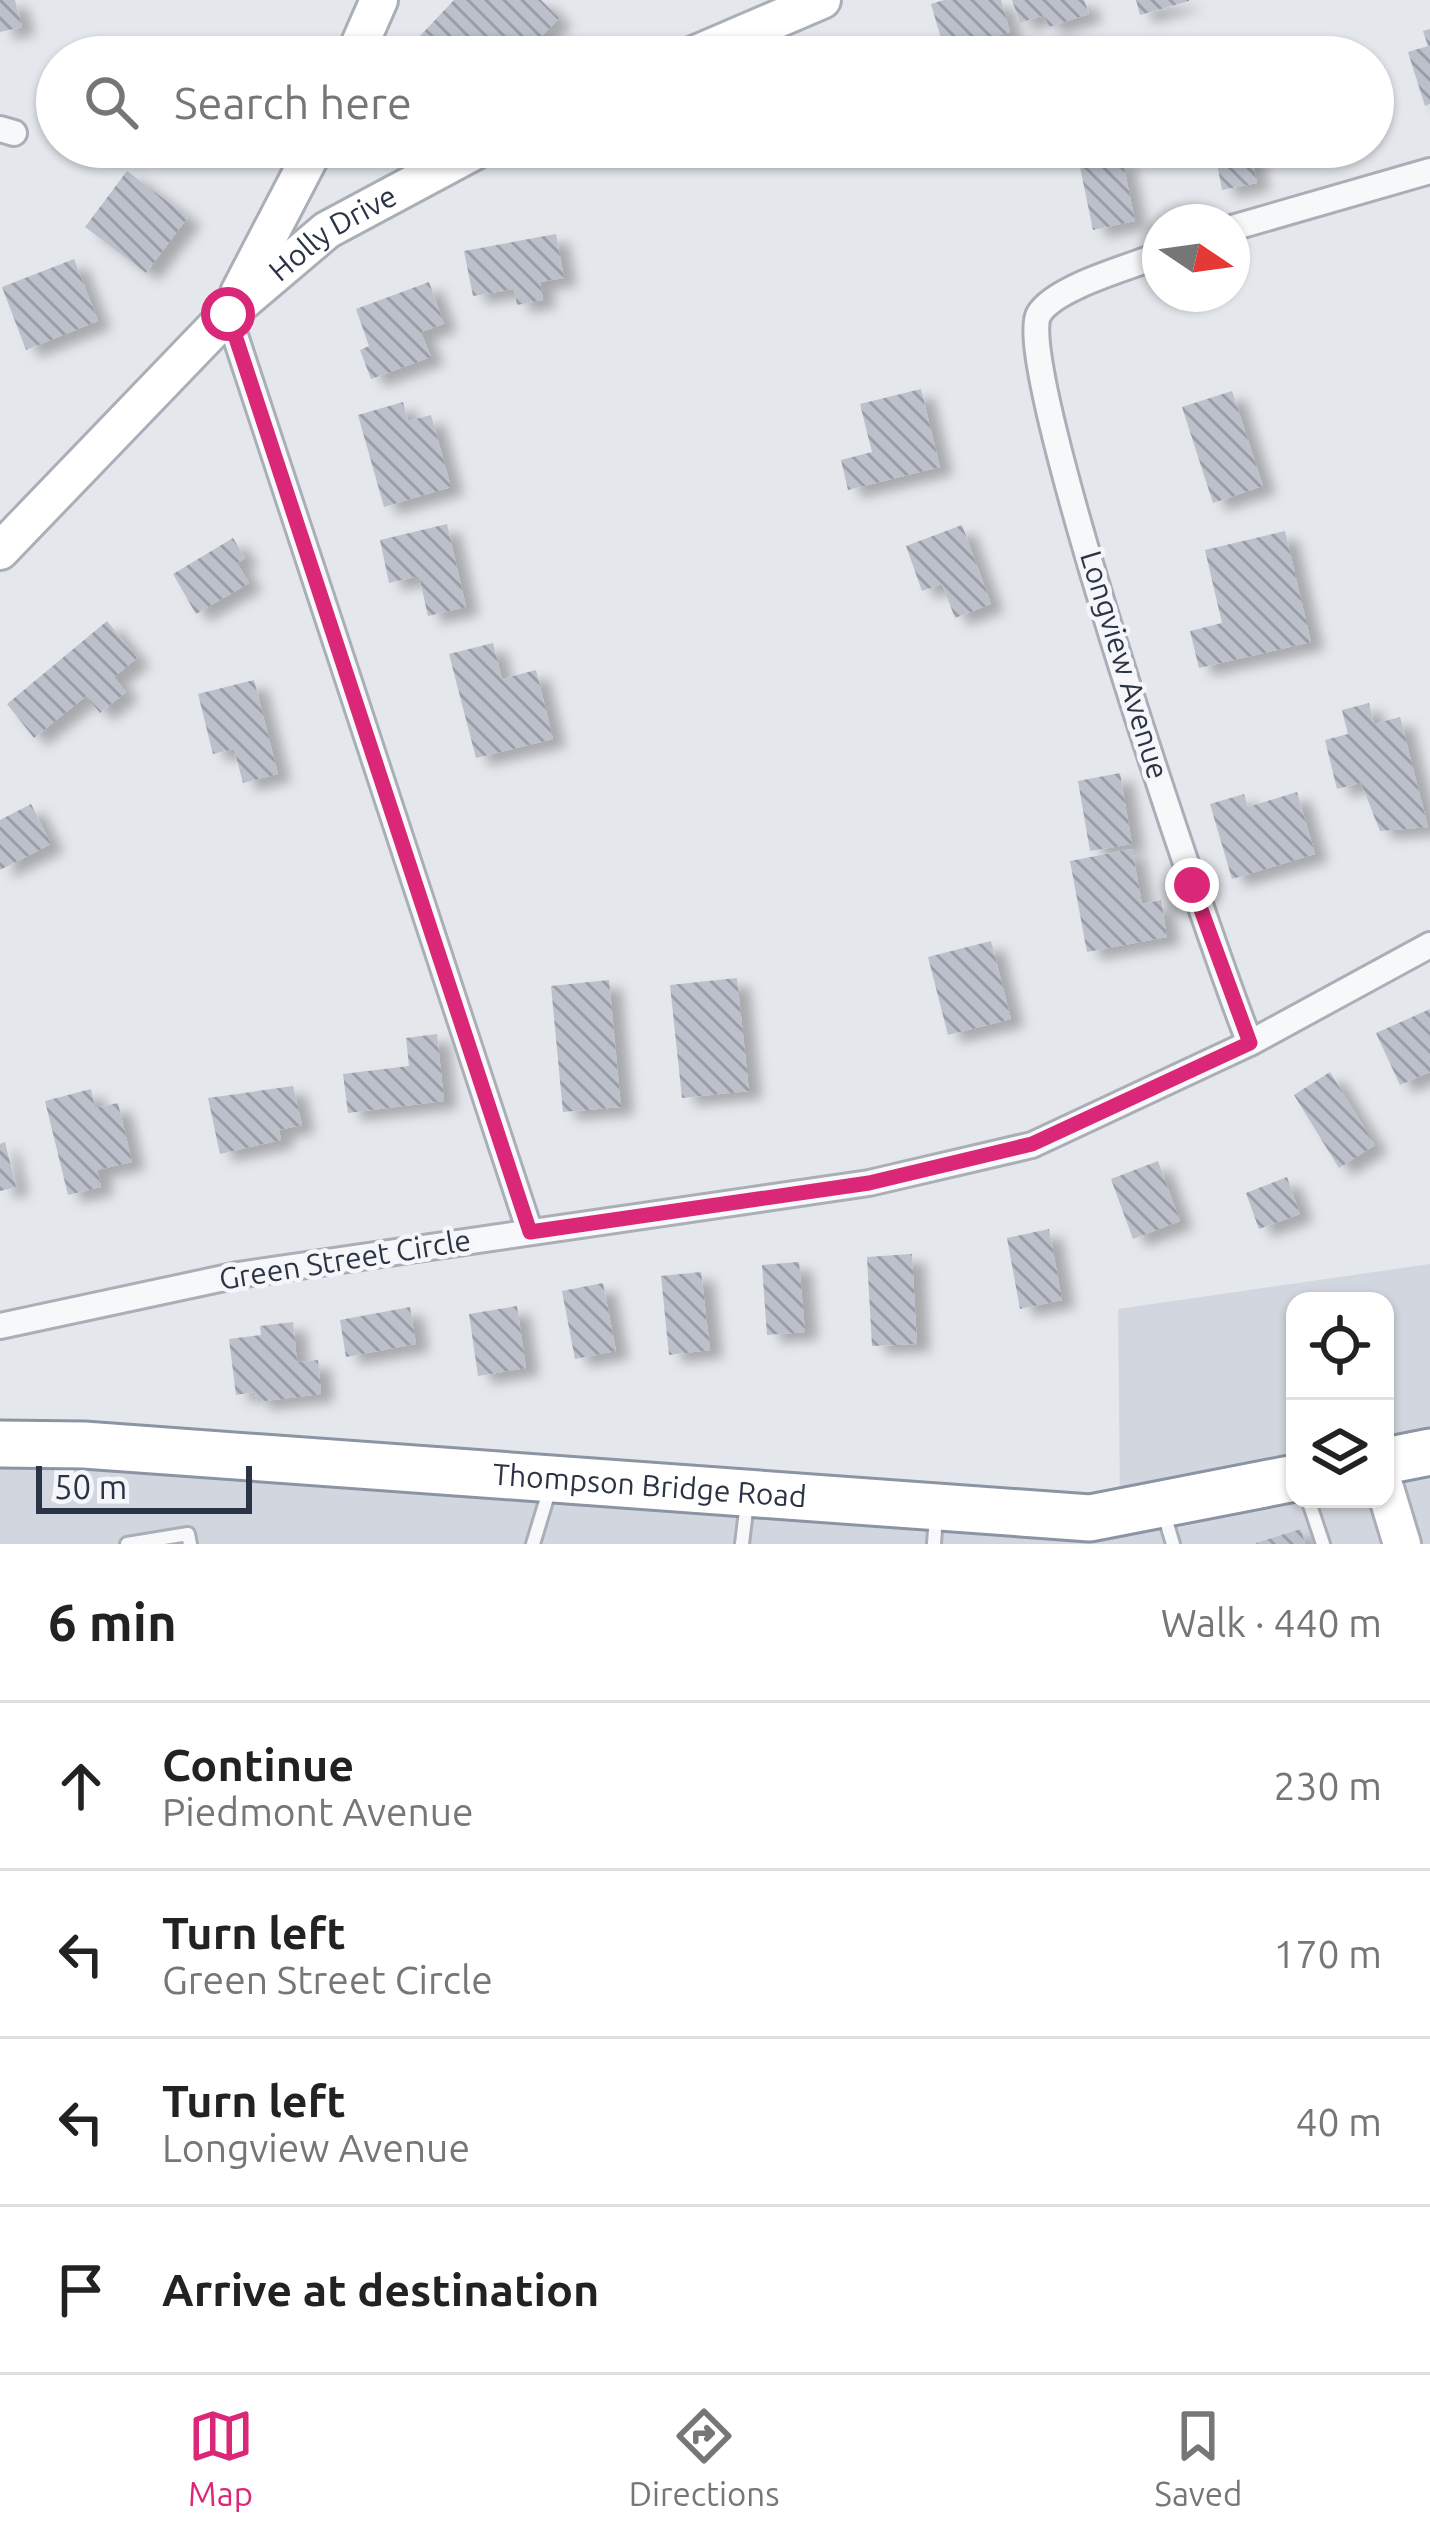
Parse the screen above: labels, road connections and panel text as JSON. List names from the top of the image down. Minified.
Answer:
{"streets":{"highway":["Thompson Bridge Road"],"street":["Holly Drive","Longview Avenue","Green Street Circle"]},"crossings":[["Longview Avenue","Green Street Circle"]],"scale_bar":"50 m","north":"right","page":{"search":"Search here","scale":"50 m","heading":["6 min","Walk · 440 m"],"list":[["Continue","Piedmont Avenue","230 m"],["Turn left","Green Street Circle","170 m"],["Turn left","Longview Avenue","40 m"],"Arrive at destination"],"nav":["Map","Directions","Saved"]}}
